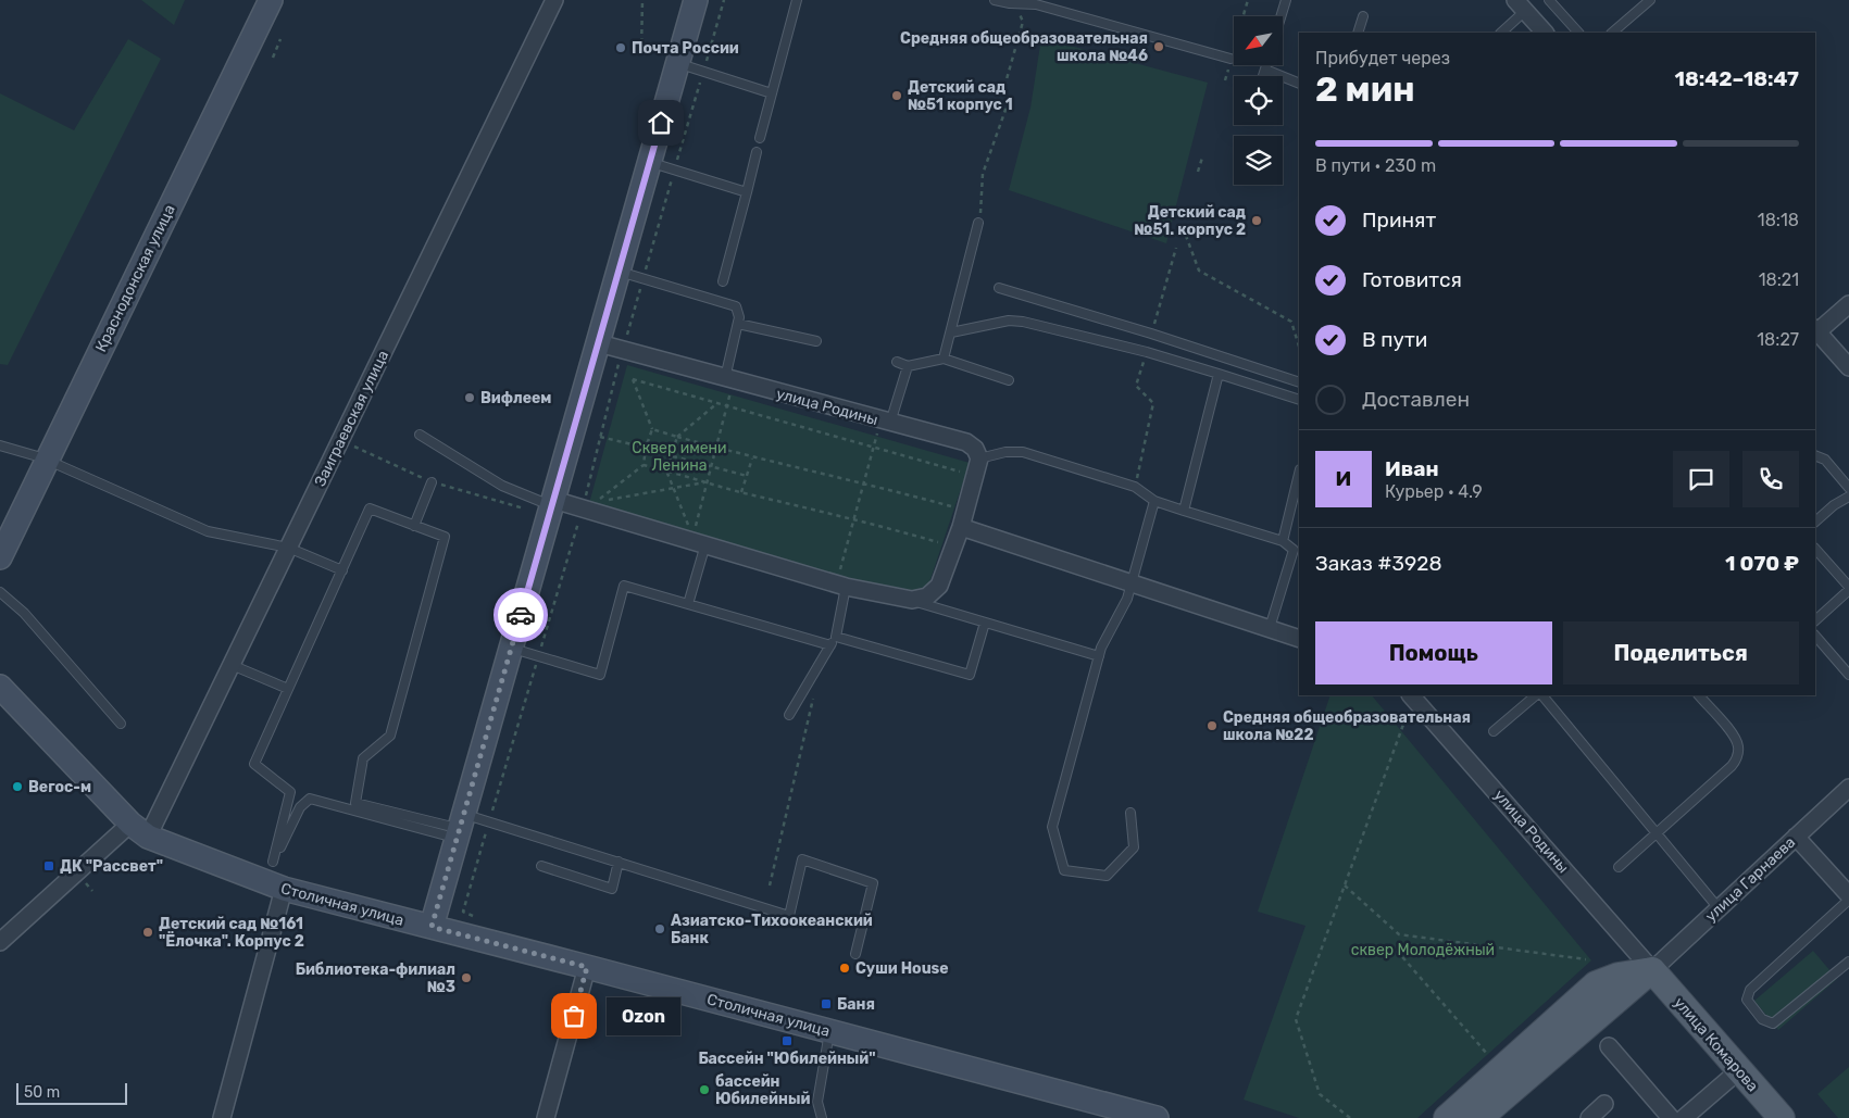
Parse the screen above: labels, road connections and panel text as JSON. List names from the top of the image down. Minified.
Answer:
{"streets":{"main road":["улица Гарнаева","улица Комарова"],"street":["Краснодонская улица","улица Родины","Заиграевская улица","Столичная улица"]},"crossings":[["улица Родины","улица Гарнаева"],["улица Родины","улица Комарова"],["Заиграевская улица","Столичная улица"],["улица Гарнаева","улица Комарова"]],"parks":["Сквер имени Ленина","сквер Молодёжный"],"places":{"other":["Средняя общеобразовательная школа №46","Почта России","Детский сад №51 корпус 1","Детский сад №51. корпус 2","Вифлеем","Средняя общеобразовательная школа №22","Вегос-м","Азиатско-Тихоокеанский Банк","Детский сад №161 \"Ёлочка\". Корпус 2","Суши House","Библиотека-филиал №3","Ozon","бассейн Юбилейный"],"transit":["ДК \"Рассвет\"","Баня","Бассейн \"Юбилейный\""]},"scale_bar":"50 m","north":"bottom left","page":{"heading":["2 мин","Прибудет через","18:42–18:47"],"panel":["Иван","Курьер · 4.9","Заказ #3928","1 070 ₽"],"bar":"В пути · 230 m","list":[["Принят","18:18"],["Готовится","18:21"],["В пути","18:27"],"Доставлен"],"round":"И","buttons":["Помощь","Поделиться"],"bubble":"Ozon","scale":"50 m"}}
